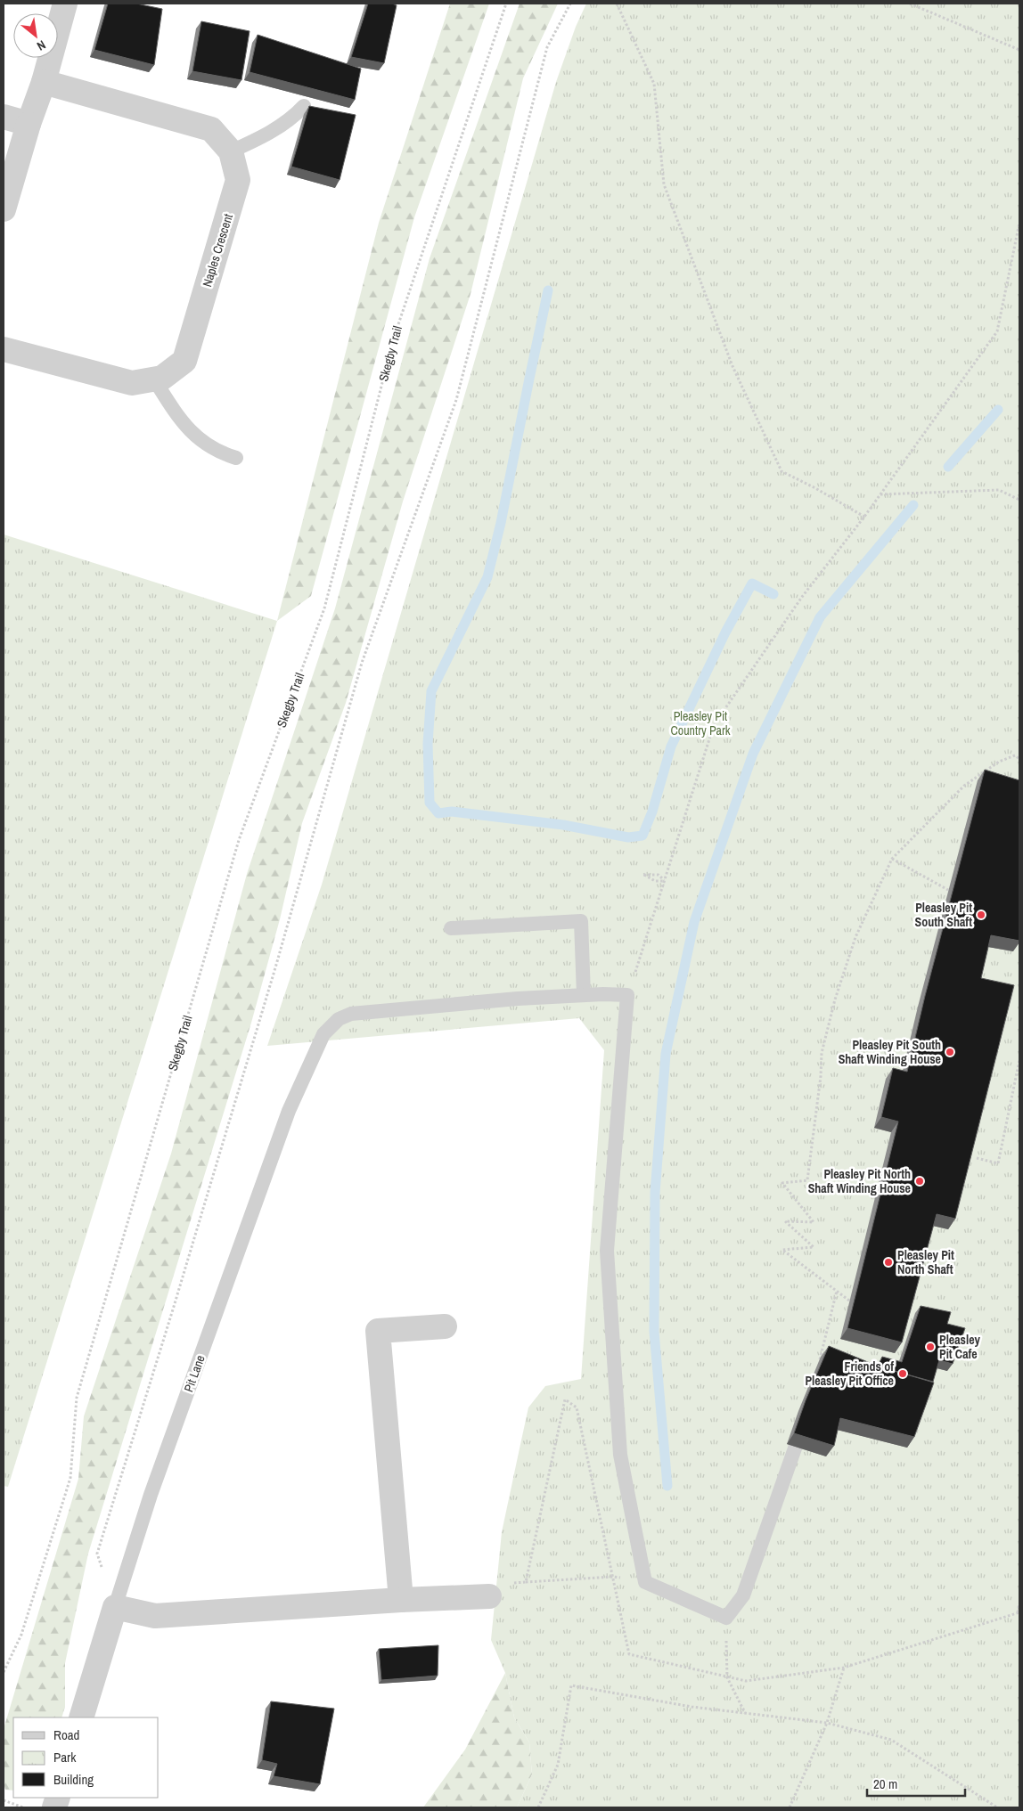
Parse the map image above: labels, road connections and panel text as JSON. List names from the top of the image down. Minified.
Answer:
{"streets":{"street":["Naples Crescent","Pit Lane"],"path":["Skegby Trail"]},"parks":["Pleasley Pit Country Park"],"places":["Pleasley Pit South Shaft","Pleasley Pit South Shaft Winding House","Pleasley Pit North Shaft Winding House","Pleasley Pit North Shaft","Pleasley Pit Cafe","Friends of Pleasley Pit Office"],"legend":["Road","Park","Building"],"scale_bar":"20 m","north":"bottom right"}
